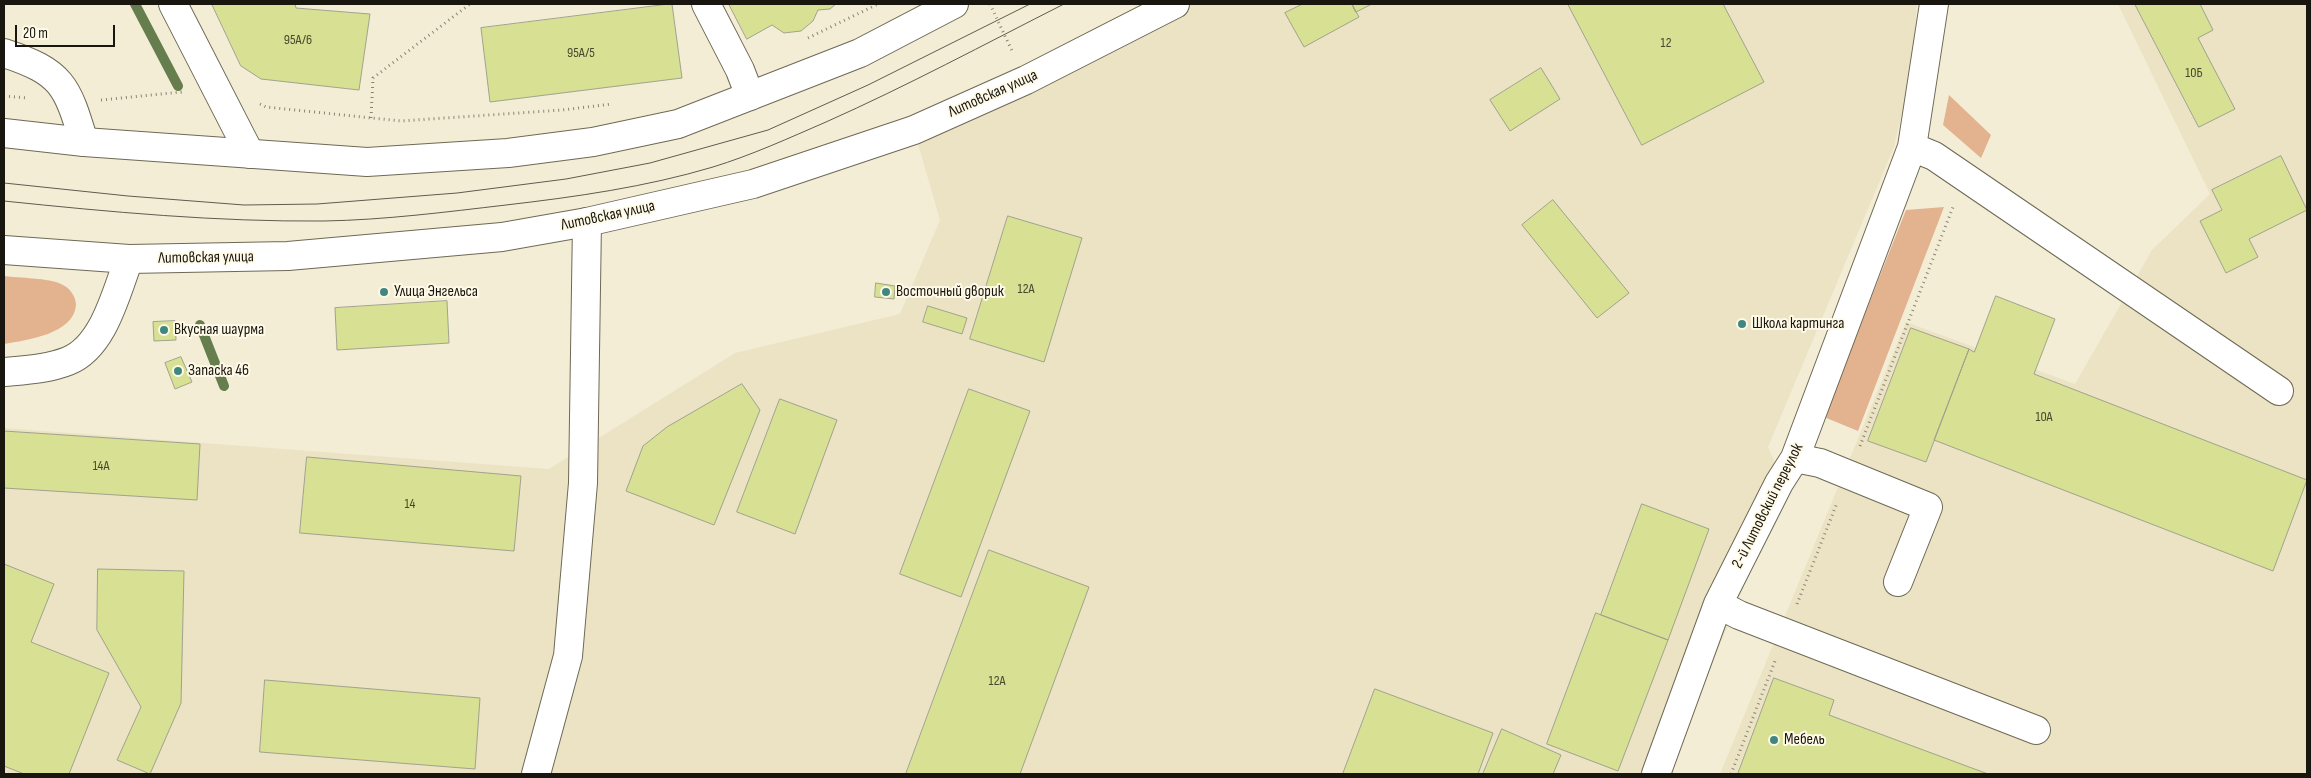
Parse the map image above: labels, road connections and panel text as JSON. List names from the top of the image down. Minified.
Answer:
{"streets":{"main road":["Литовская улица","2-й Литовский переулок"]},"places":["Улица Энгельса","Восточный дворик","Школа картинга","Вкусная шаурма","Запаска 46","Мебель"],"house_numbers":["95А/6","12","95А/5","10Б","12А","10А","14А","14","12А"],"scale_bar":"20 m"}
